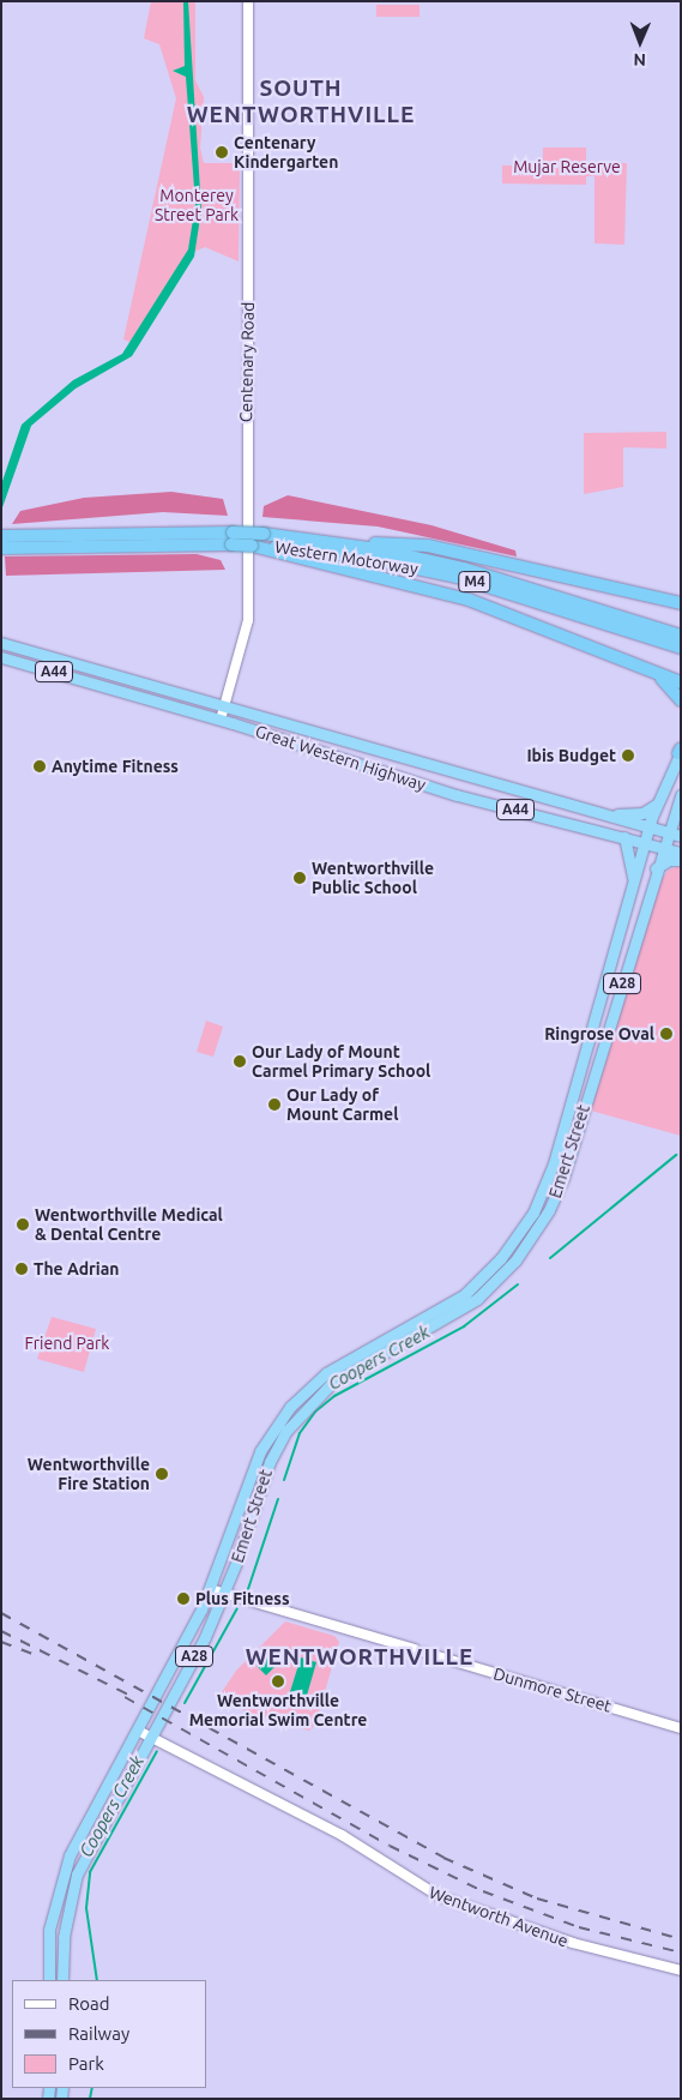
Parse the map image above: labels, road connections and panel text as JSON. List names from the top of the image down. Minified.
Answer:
{"streets":{"highway":["Western Motorway","M4","A44","Great Western Highway","A28","Emert Street"],"main road":["Centenary Road","Dunmore Street","Wentworth Avenue"]},"crossings":[["Centenary Road","Great Western Highway"],["Great Western Highway","A28"],["Great Western Highway","Emert Street"],["A28","Emert Street"],["A28","Dunmore Street"],["A28","Wentworth Avenue"],["Emert Street","Dunmore Street"]],"districts":["SOUTH WENTWORTHVILLE","WENTWORTHVILLE"],"water":["Coopers Creek"],"parks":["Mujar Reserve","Monterey Street Park","Friend Park"],"places":["Centenary Kindergarten","Ibis Budget","Anytime Fitness","Wentworthville Public School","Ringrose Oval","Our Lady of Mount Carmel Primary School","Our Lady of Mount Carmel","Wentworthville Medical & Dental Centre","The Adrian","Wentworthville Fire Station","Plus Fitness","Wentworthville Memorial Swim Centre"],"legend":["Road","Railway","Park"],"north":"bottom"}
